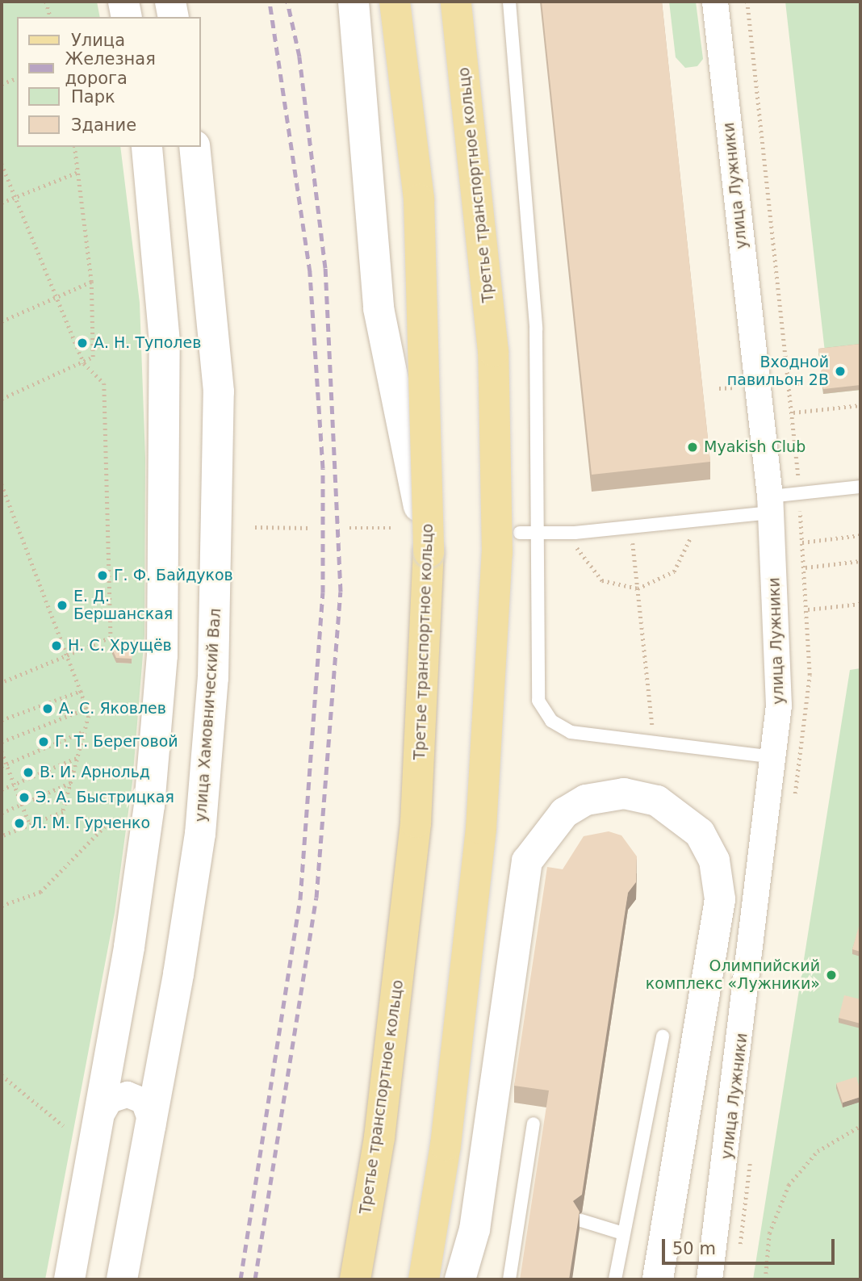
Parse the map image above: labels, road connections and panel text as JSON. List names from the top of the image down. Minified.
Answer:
{"streets":{"main road":["Третье транспортное кольцо","улица Хамовнический Вал"],"street":["улица Лужники"]},"places":["А. Н. Туполев","Входной павильон 2B","Myakish Club","Г. Ф. Байдуков","Е. Д. Бершанская","Н. С. Хрущёв","А. С. Яковлев","Г. Т. Береговой","В. И. Арнольд","Э. А. Быстрицкая","Л. М. Гурченко","Олимпийский комплекс «Лужники»"],"legend":["Улица","Железная дорога","Парк","Здание"],"scale_bar":"50 m"}
